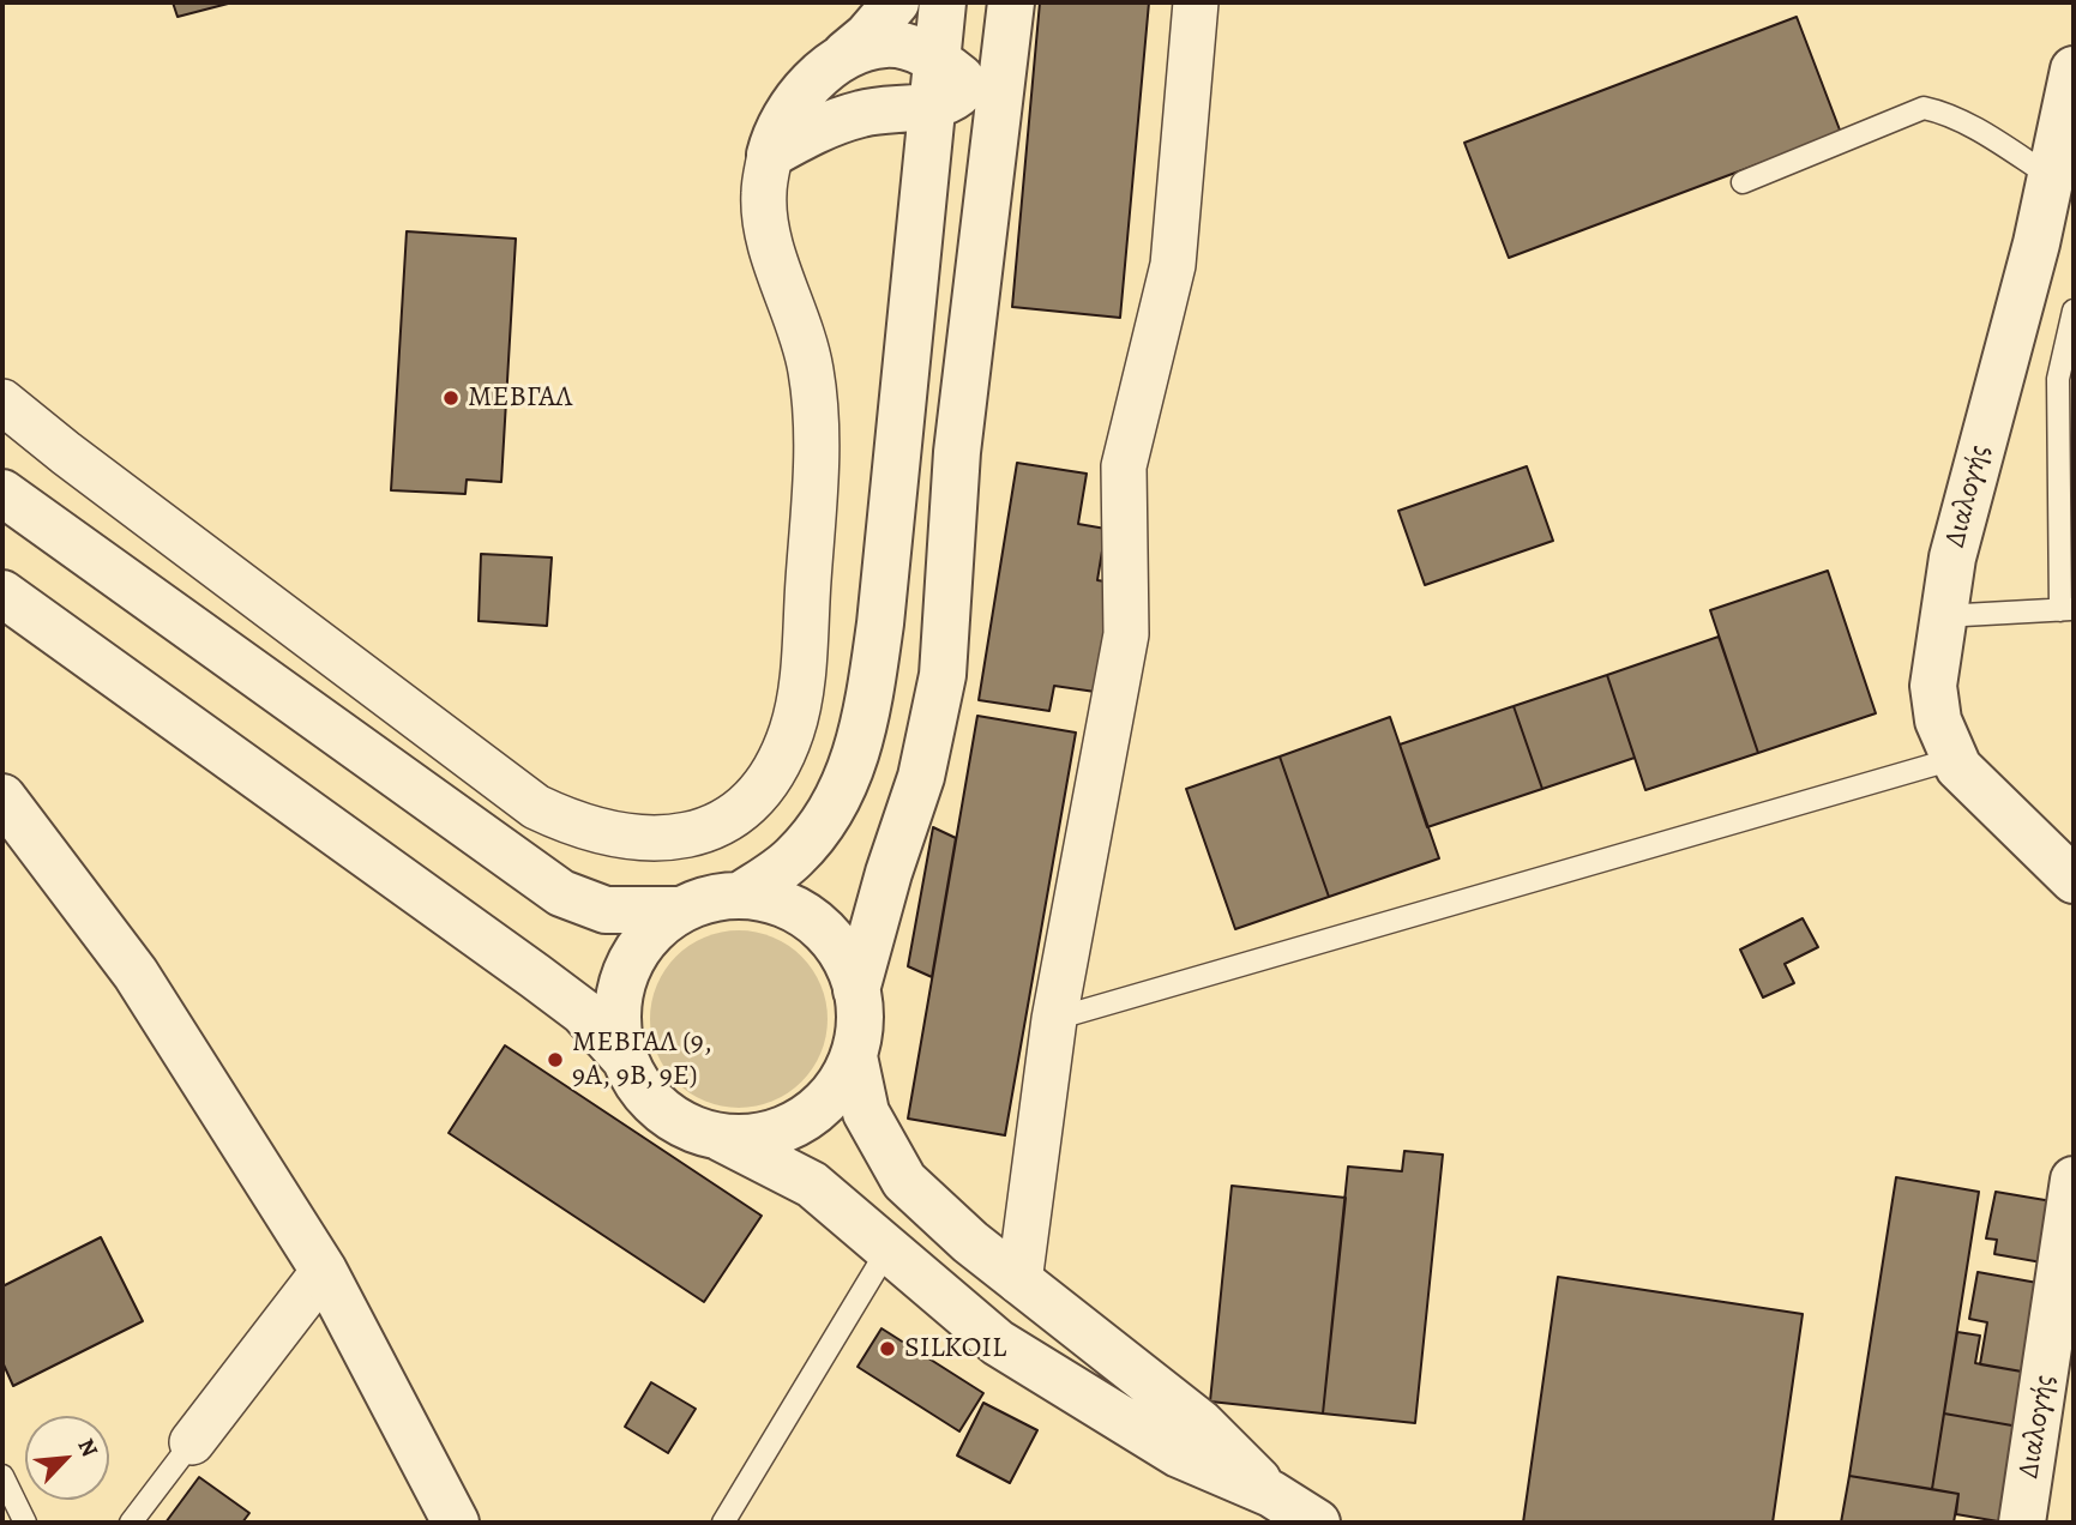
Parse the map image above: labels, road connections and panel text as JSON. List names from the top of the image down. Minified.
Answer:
{"streets":{"street":["Διαλογής"]},"places":["ΜΕΒΓΑΛ","ΜΕΒΓΑΛ (9, 9Α, 9Β, 9Ε)","SILKOIL"],"north":"top right"}
